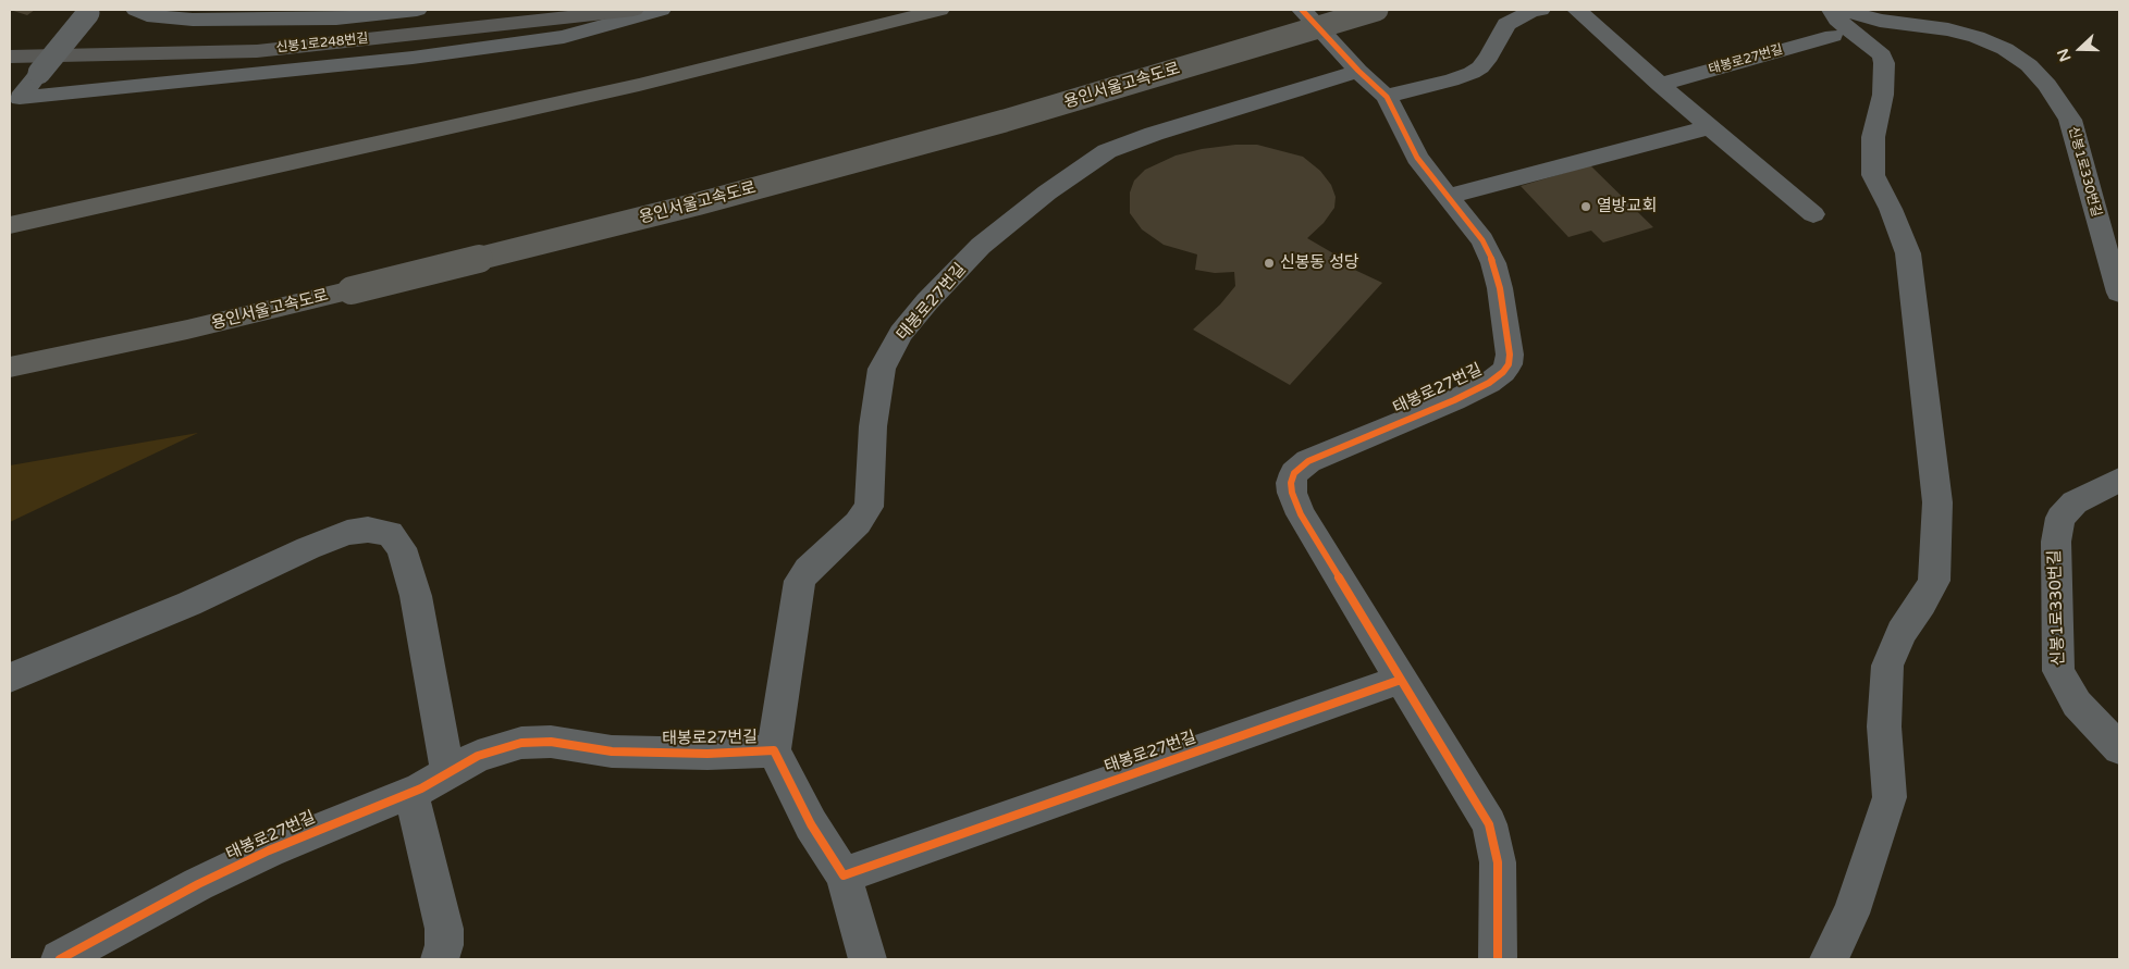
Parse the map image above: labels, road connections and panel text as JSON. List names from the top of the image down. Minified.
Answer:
{"streets":{"highway":["용인서울고속도로"],"street":["신봉1로248번길","태봉로27번길","신봉1로330번길"]},"places":["열방교회","신봉동 성당"],"north":"left"}
